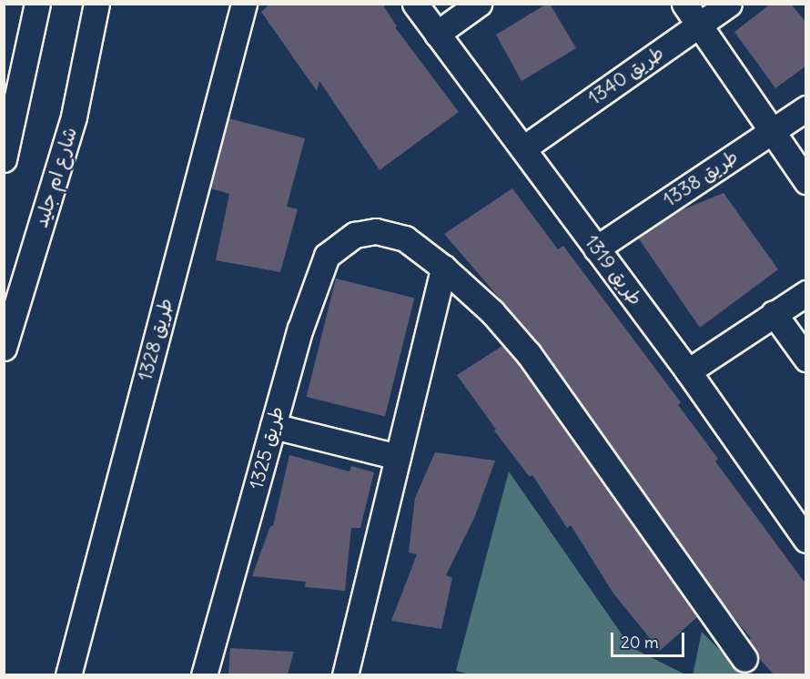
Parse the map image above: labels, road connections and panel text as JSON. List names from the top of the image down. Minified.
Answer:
{"streets":{"street":["طريق 1340","شارع ام جليد","طريق 1338","طريق 1319","طريق 1328","طريق 1325"]},"crossings":[["طريق 1340","طريق 1319"],["طريق 1338","طريق 1319"]],"scale_bar":"20 m"}
